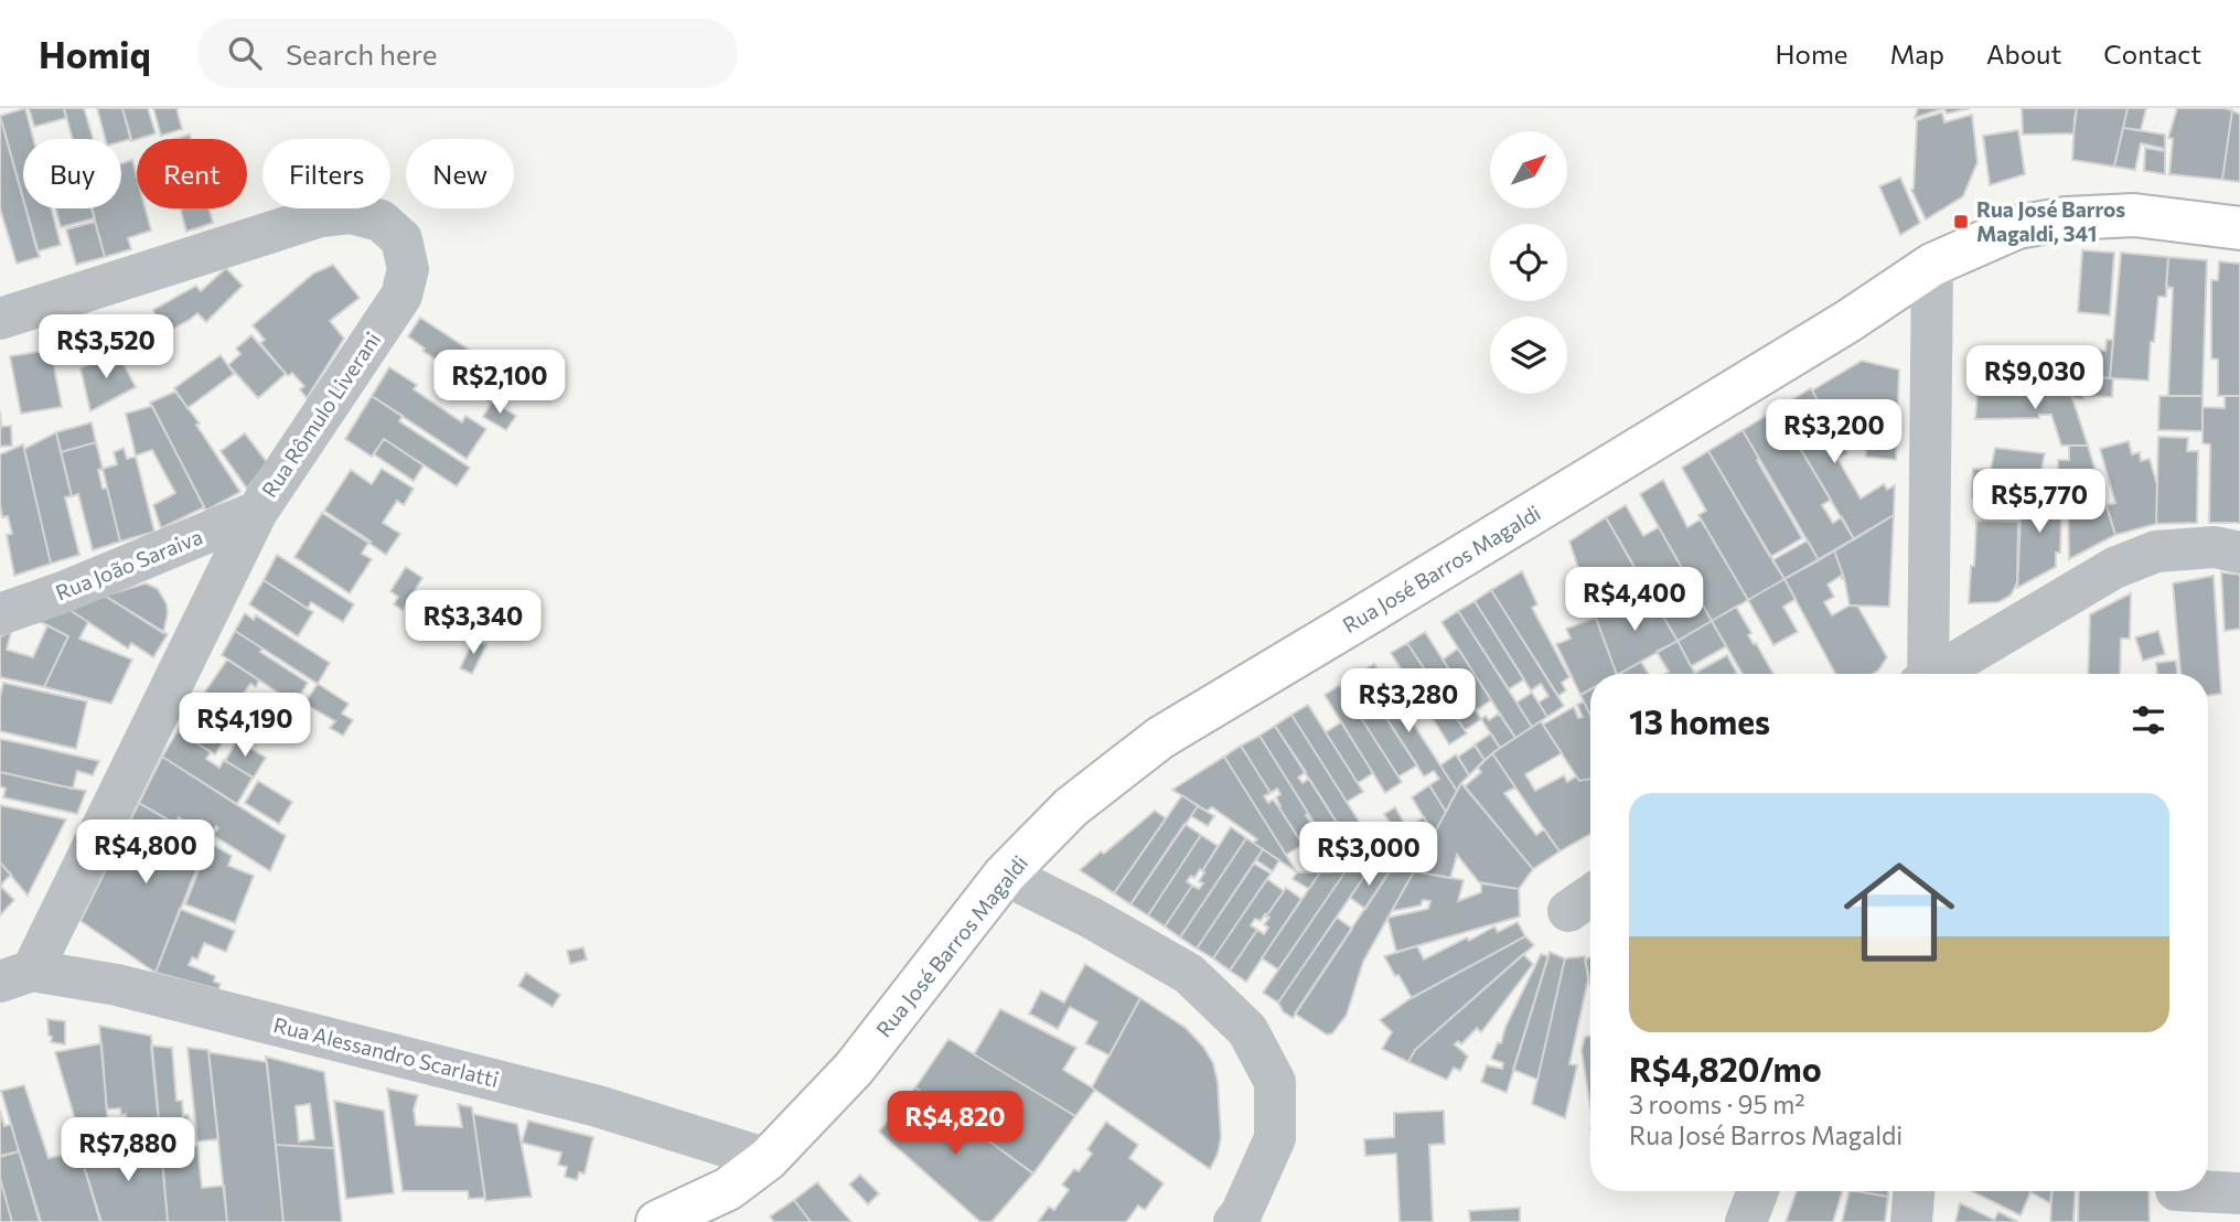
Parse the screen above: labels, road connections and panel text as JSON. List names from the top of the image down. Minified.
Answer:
{"streets":{"main road":["Rua José Barros Magaldi"],"street":["Rua Rômulo Liverani","Rua João Saraiva","Rua Alessandro Scarlatti"]},"crossings":[["Rua Rômulo Liverani","Rua João Saraiva"],["Rua Rômulo Liverani","Rua Alessandro Scarlatti"],["Rua José Barros Magaldi","Rua Alessandro Scarlatti"]],"places":{"transit":["Rua José Barros Magaldi, 341"]},"north":"top right","page":{"header":"Homiq","search":"Search here","nav":["Home","Map","About","Contact"],"chip":["Buy","Rent","Filters","New"],"price":["R$3,520","R$9,030","R$2,100","R$3,200","R$5,770","R$4,400","R$3,340","R$3,280","R$4,190","R$4,800","R$3,000","R$4,820","R$7,880"],"heading":"13 homes","list":[{"name":"R$4,820/mo","note":"3 rooms · 95 m² · Rua José Barros Magaldi"}]}}
